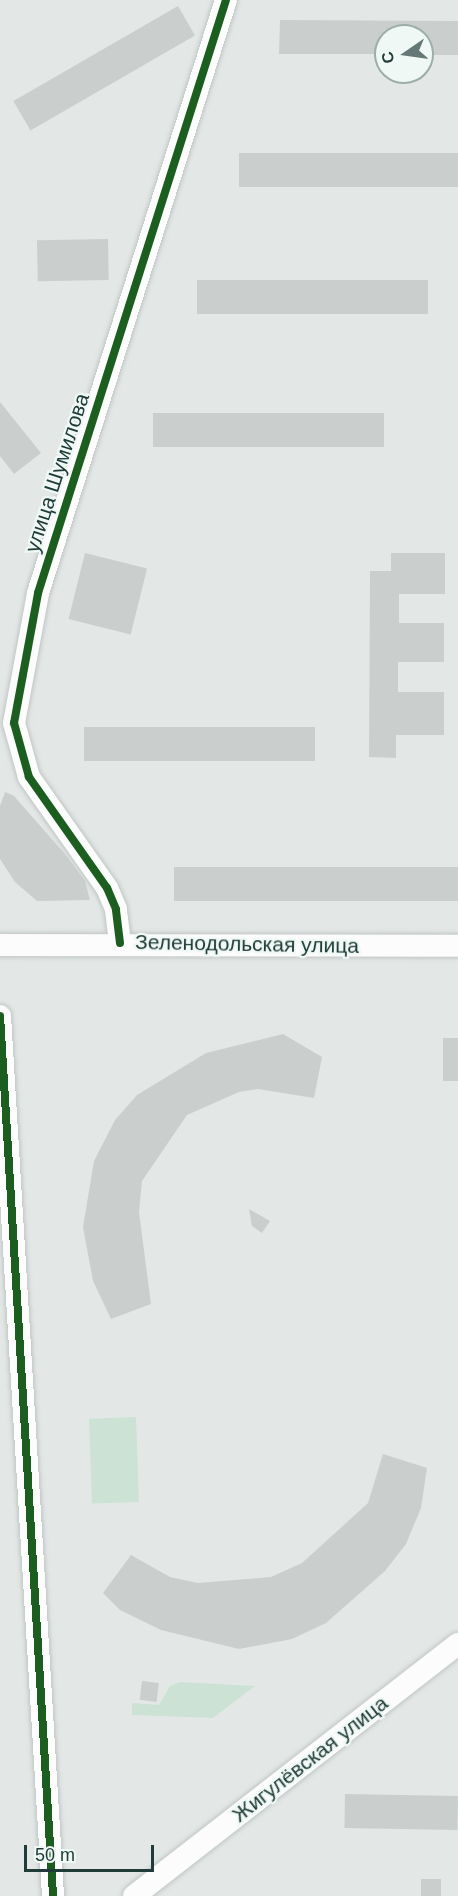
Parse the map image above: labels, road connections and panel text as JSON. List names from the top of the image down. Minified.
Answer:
{"streets":{"street":["улица Шумилова","Зеленодольская улица","Жигулёвская улица"]},"crossings":[["улица Шумилова","Зеленодольская улица"]],"scale_bar":"50 m","north":"left"}
